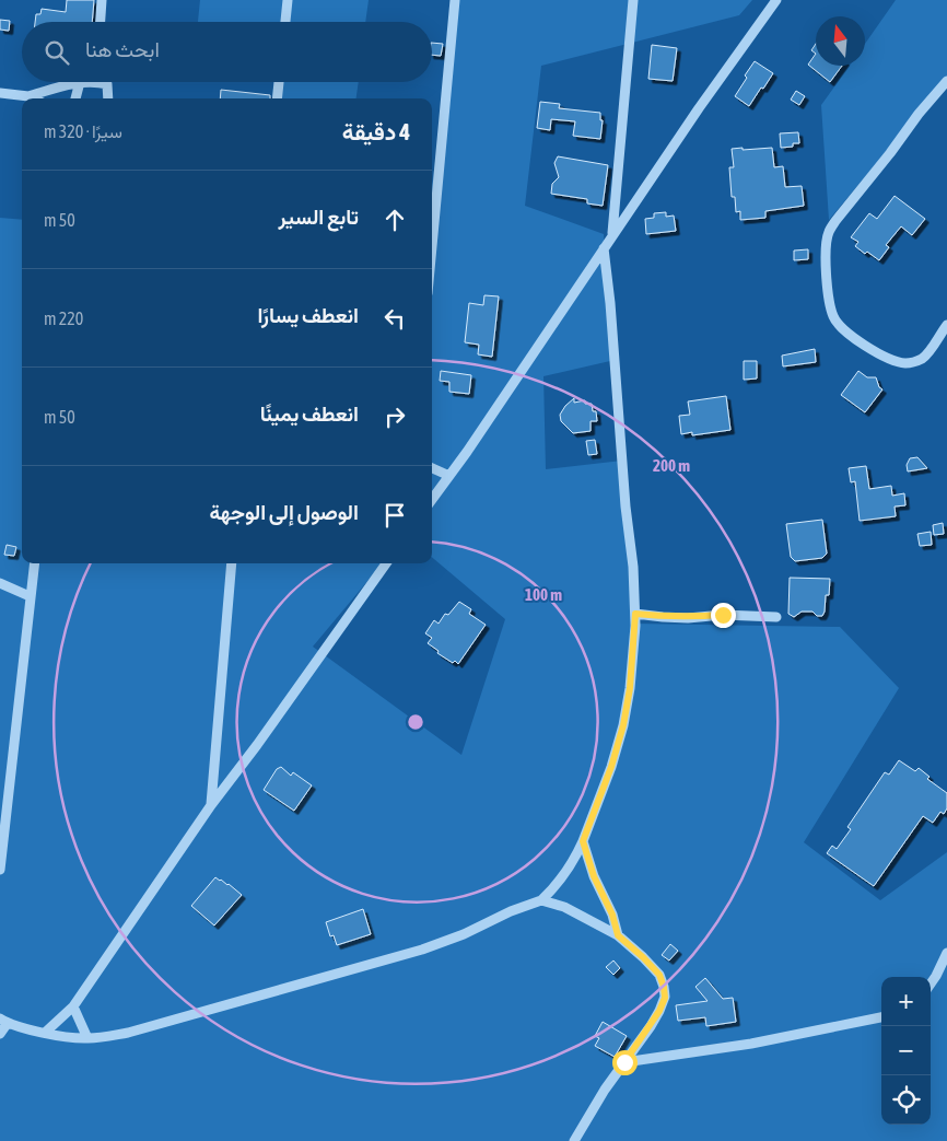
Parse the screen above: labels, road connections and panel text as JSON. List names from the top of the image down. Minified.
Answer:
{"north":"top","page":{"search":"ابحث هنا","heading":["4 دقيقة","سيرًا · 320 m"],"list":[["تابع السير","50 m"],["انعطف يسارًا","220 m"],["انعطف يمينًا","50 m"],"الوصول إلى الوجهة"],"map_buttons":["+","−"]},"rings":["200 m","100 m"]}
